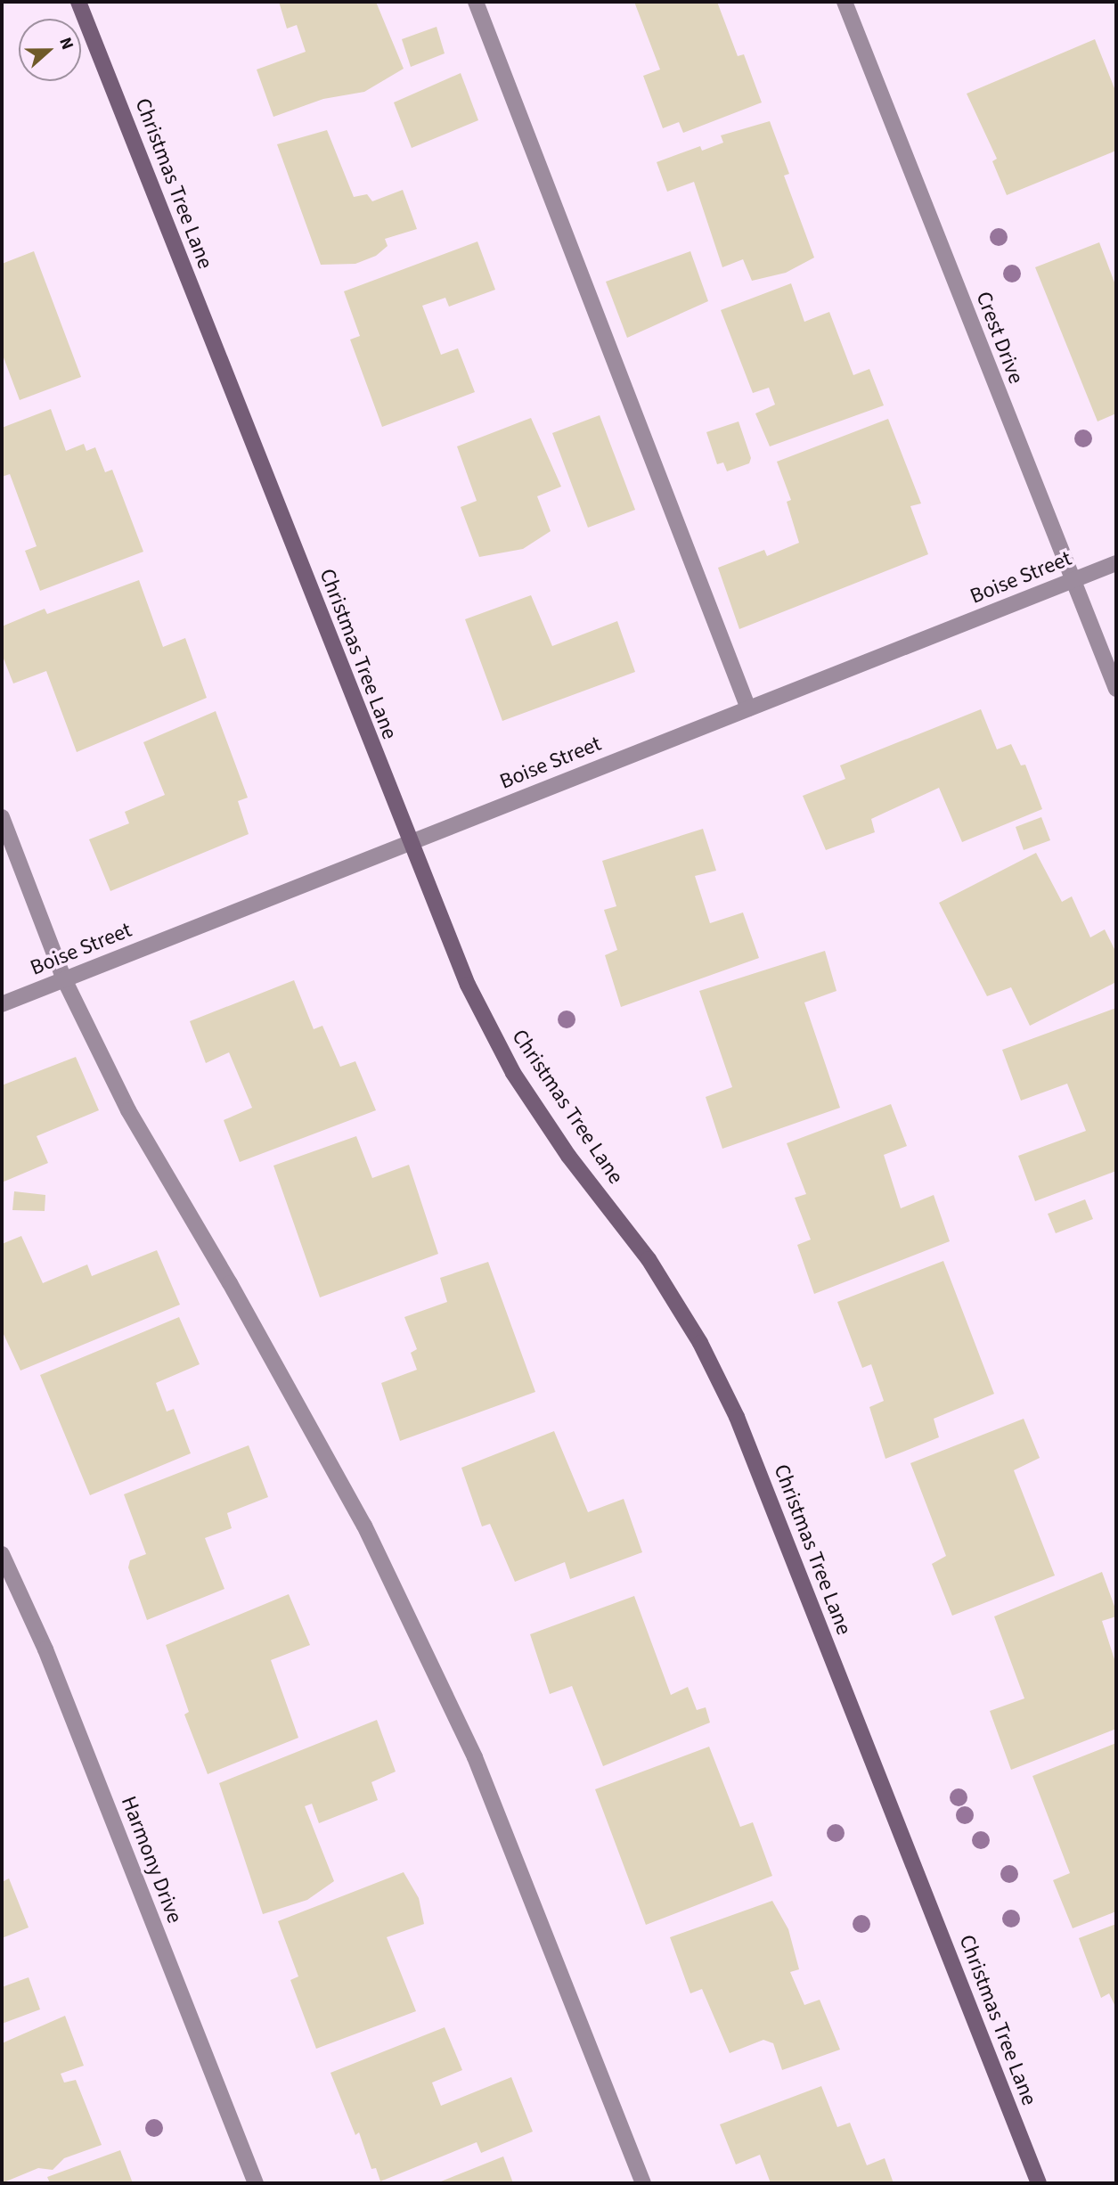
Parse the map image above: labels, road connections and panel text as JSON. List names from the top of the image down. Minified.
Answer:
{"streets":{"street":["Christmas Tree Lane","Crest Drive","Boise Street","Harmony Drive"]},"crossings":[["Christmas Tree Lane","Boise Street"],["Crest Drive","Boise Street"]],"north":"right"}
